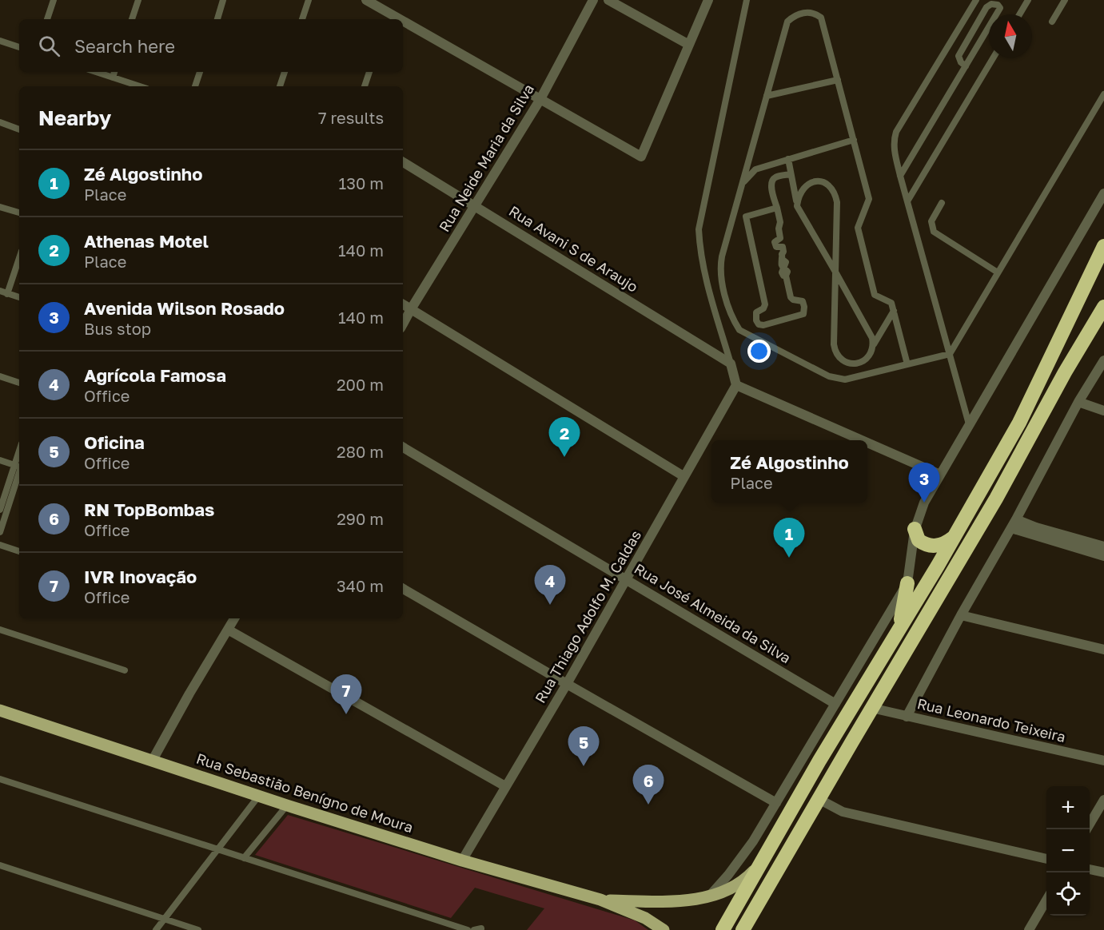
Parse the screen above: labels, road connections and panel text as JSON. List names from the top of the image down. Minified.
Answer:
{"streets":{"main road":["Rua Sebastião Benígno de Moura"],"street":["Rua Neide Maria da Silva","Rua Avani S de Araujo","Rua José Almeida da Silva","Rua Thiago Adolfo M. Caldas","Rua Leonardo Teixeira"]},"crossings":[["Rua Neide Maria da Silva","Rua Avani S de Araujo"],["Rua José Almeida da Silva","Rua Thiago Adolfo M. Caldas"],["Rua Thiago Adolfo M. Caldas","Rua Sebastião Benígno de Moura"]],"north":"top","page":{"search":"Search here","heading":["Nearby","7 results"],"list":[{"mark":"1","name":"Zé Algostinho","note":"Place","value":"130 m"},{"mark":"2","name":"Athenas Motel","note":"Place","value":"140 m"},{"mark":"3","name":"Avenida Wilson Rosado","note":"Bus stop","value":"140 m"},{"mark":"4","name":"Agrícola Famosa","note":"Office","value":"200 m"},{"mark":"5","name":"Oficina","note":"Office","value":"280 m"},{"mark":"6","name":"RN TopBombas","note":"Office","value":"290 m"},{"mark":"7","name":"IVR Inovação","note":"Office","value":"340 m"}],"pins":["2","3","1","4","7","5","6"],"popup":["Zé Algostinho","Place"],"map_buttons":["+","−"]}}
